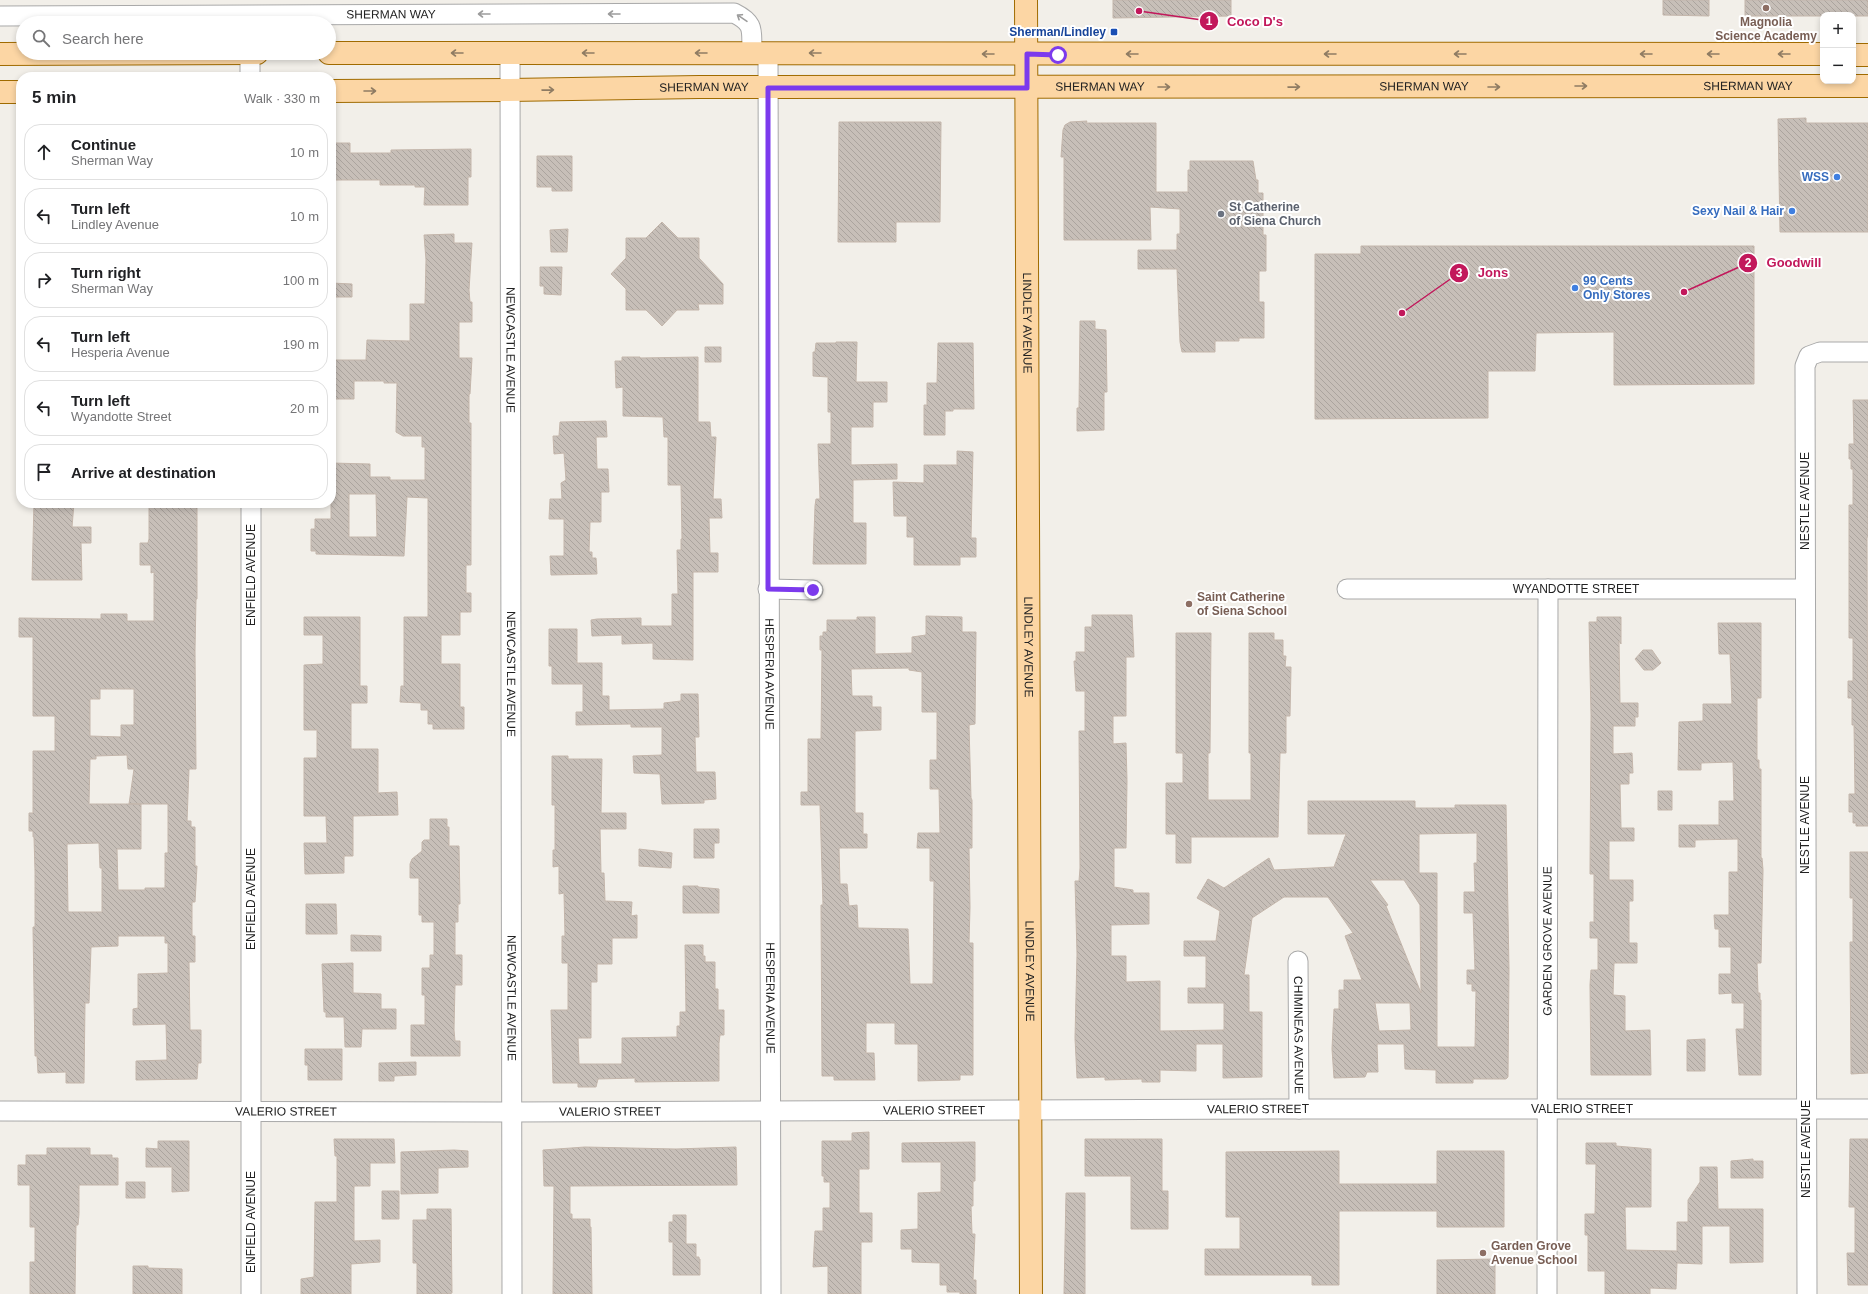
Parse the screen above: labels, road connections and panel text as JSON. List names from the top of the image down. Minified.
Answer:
{"streets":{"main road":["SHERMAN WAY","LINDLEY AVENUE"],"street":["NEWCASTLE AVENUE","NESTLE AVENUE","ENFIELD AVENUE","WYANDOTTE STREET","HESPERIA AVENUE","GARDEN GROVE AVENUE","CHIMINEAS AVENUE","VALERIO STREET"]},"crossings":[["SHERMAN WAY","LINDLEY AVENUE"],["SHERMAN WAY","NEWCASTLE AVENUE"],["SHERMAN WAY","HESPERIA AVENUE"],["LINDLEY AVENUE","VALERIO STREET"],["NEWCASTLE AVENUE","VALERIO STREET"],["NESTLE AVENUE","WYANDOTTE STREET"],["NESTLE AVENUE","VALERIO STREET"],["ENFIELD AVENUE","VALERIO STREET"],["WYANDOTTE STREET","GARDEN GROVE AVENUE"],["HESPERIA AVENUE","VALERIO STREET"],["GARDEN GROVE AVENUE","VALERIO STREET"],["CHIMINEAS AVENUE","VALERIO STREET"]],"places":{"other":["Magnolia Science Academy","Coco D's","WSS","Sexy Nail & Hair","St Catherine of Siena Church","99 Cents Only Stores","Goodwill","Jons","Saint Catherine of Siena School","Garden Grove Avenue School"],"transit":["Sherman/Lindley"]},"page":{"map_buttons":["+","−"],"search":"Search here","heading":["5 min","Walk · 330 m"],"list":[["Continue","Sherman Way","10 m"],["Turn left","Lindley Avenue","10 m"],["Turn right","Sherman Way","100 m"],["Turn left","Hesperia Avenue","190 m"],["Turn left","Wyandotte Street","20 m"],"Arrive at destination"]}}
